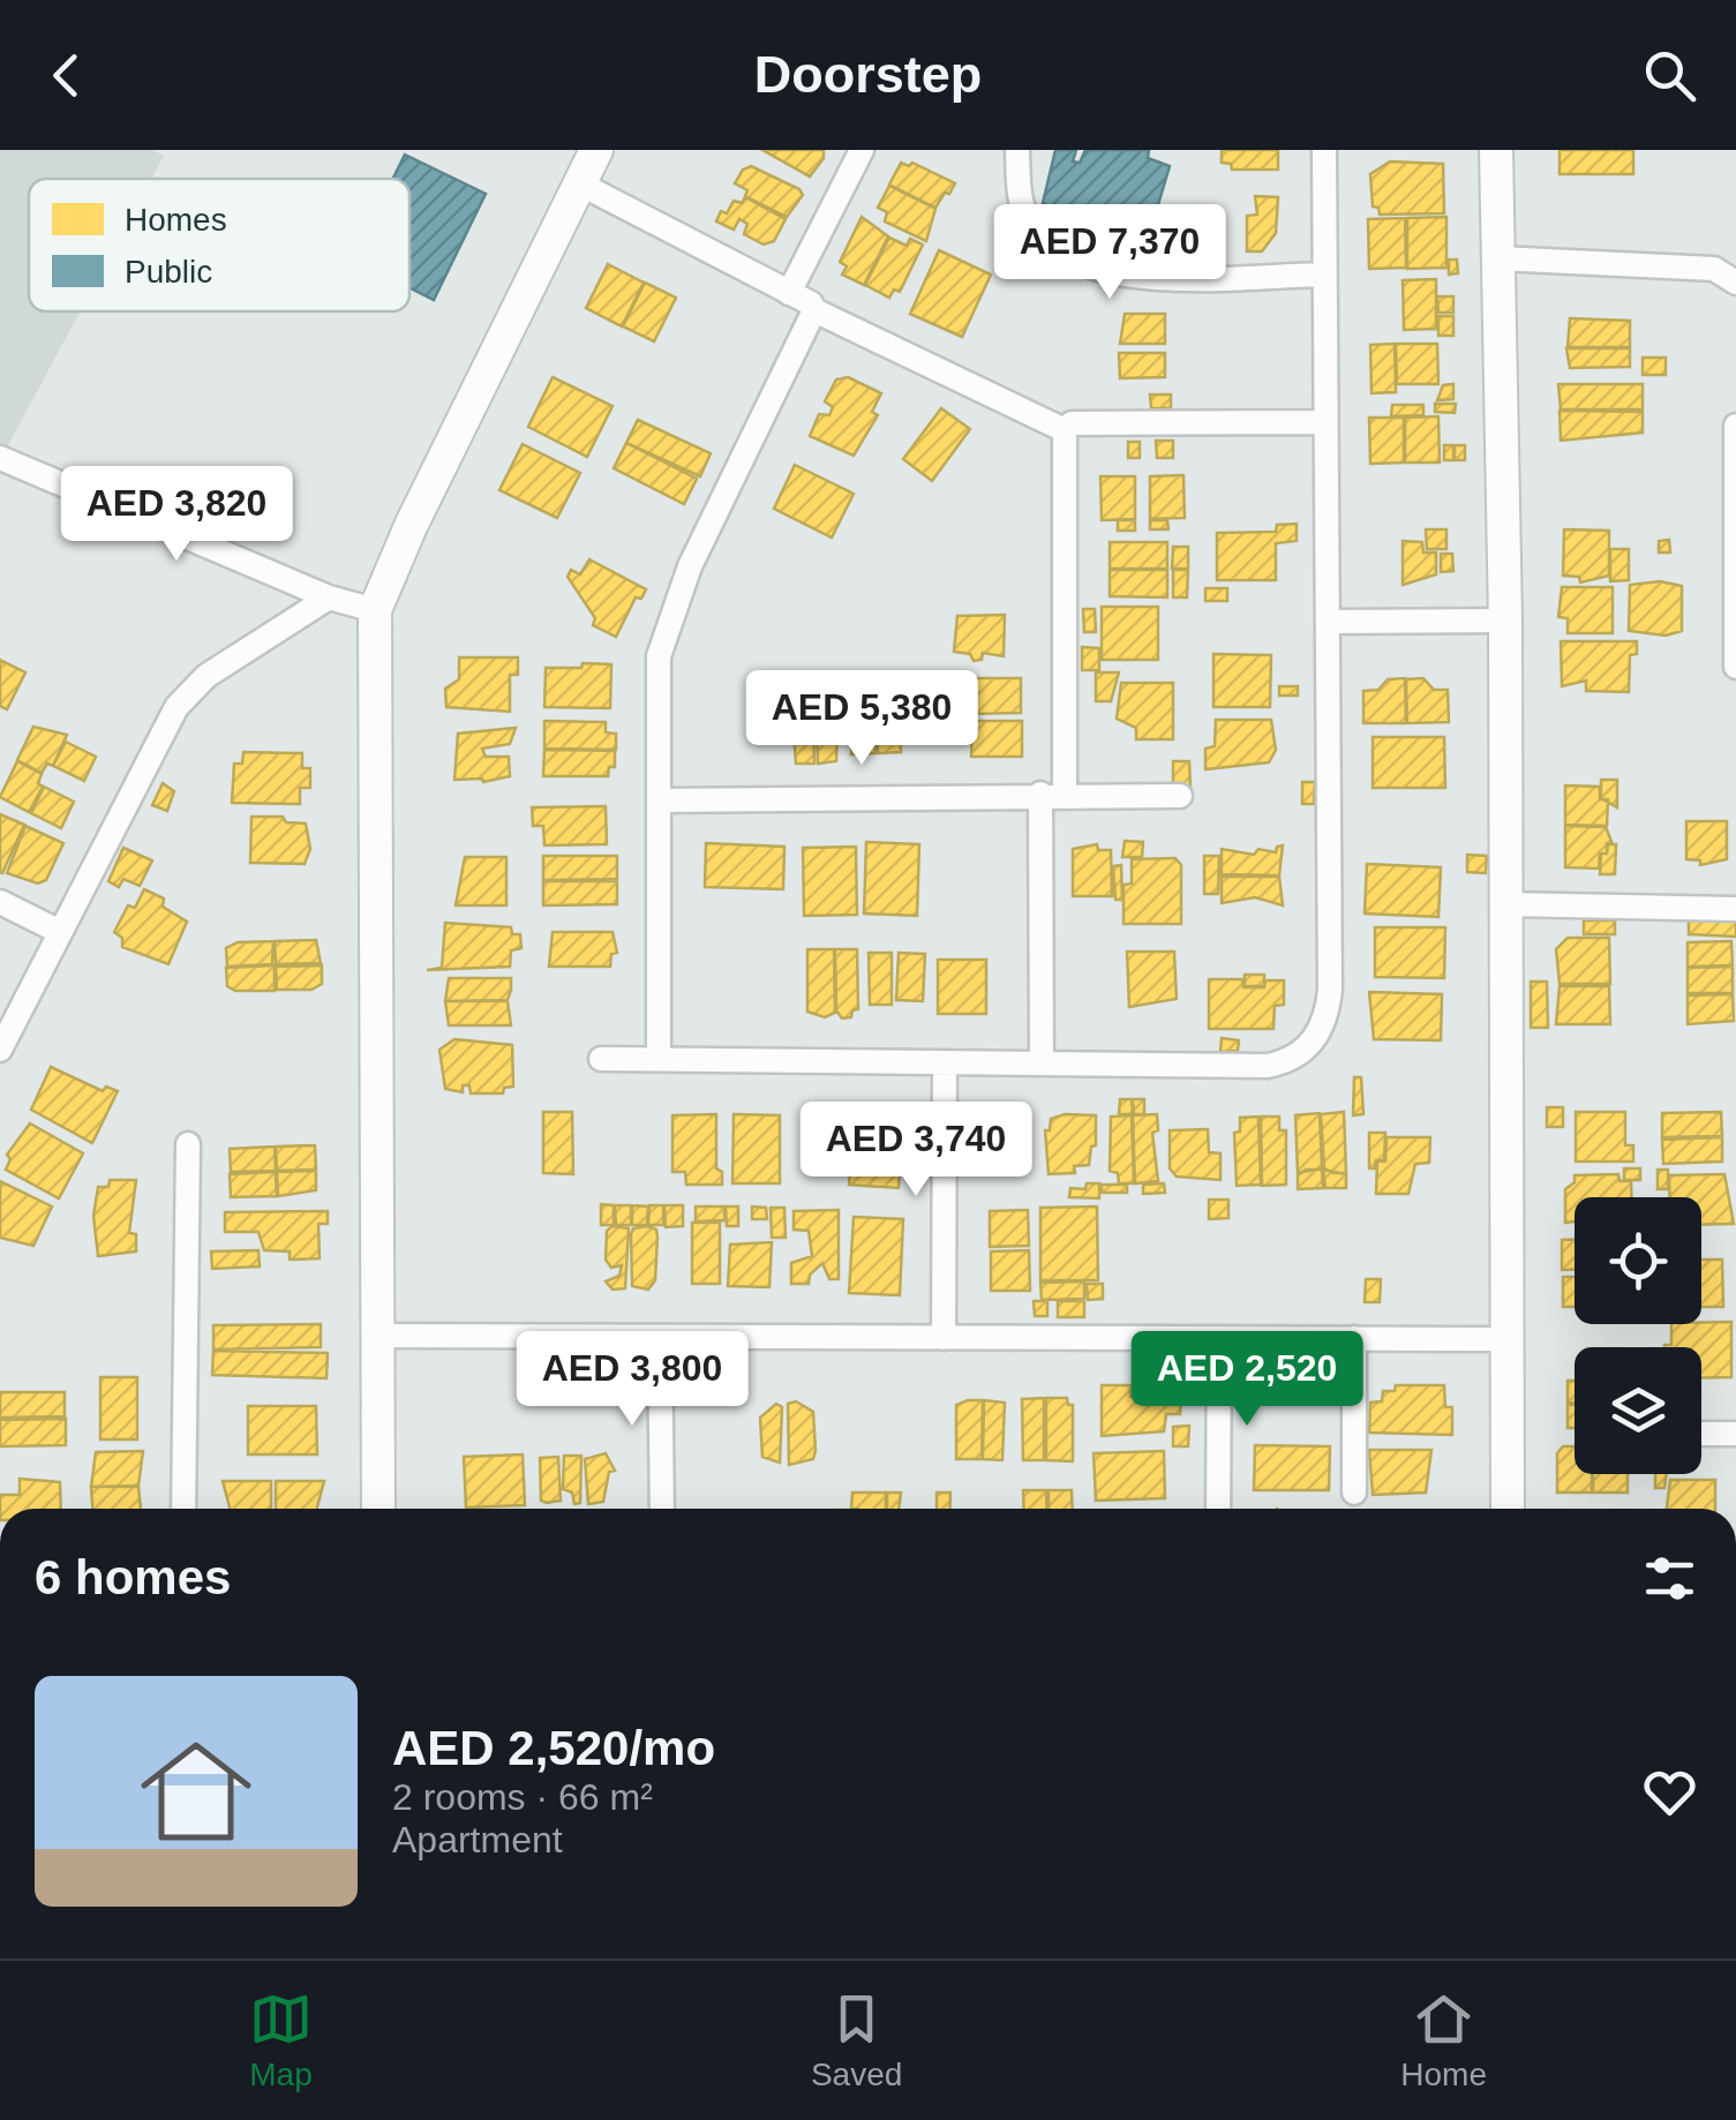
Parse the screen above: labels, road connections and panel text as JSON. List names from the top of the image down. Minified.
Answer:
{"legend":["Homes","Public"],"page":{"header":"Doorstep","price":["AED 7,370","AED 3,820","AED 5,380","AED 3,740","AED 3,800","AED 2,520"],"heading":"6 homes","list":[{"name":"AED 2,520/mo","note":"2 rooms · 66 m² · Apartment"}],"tabs":["Map","Saved","Home"]}}
